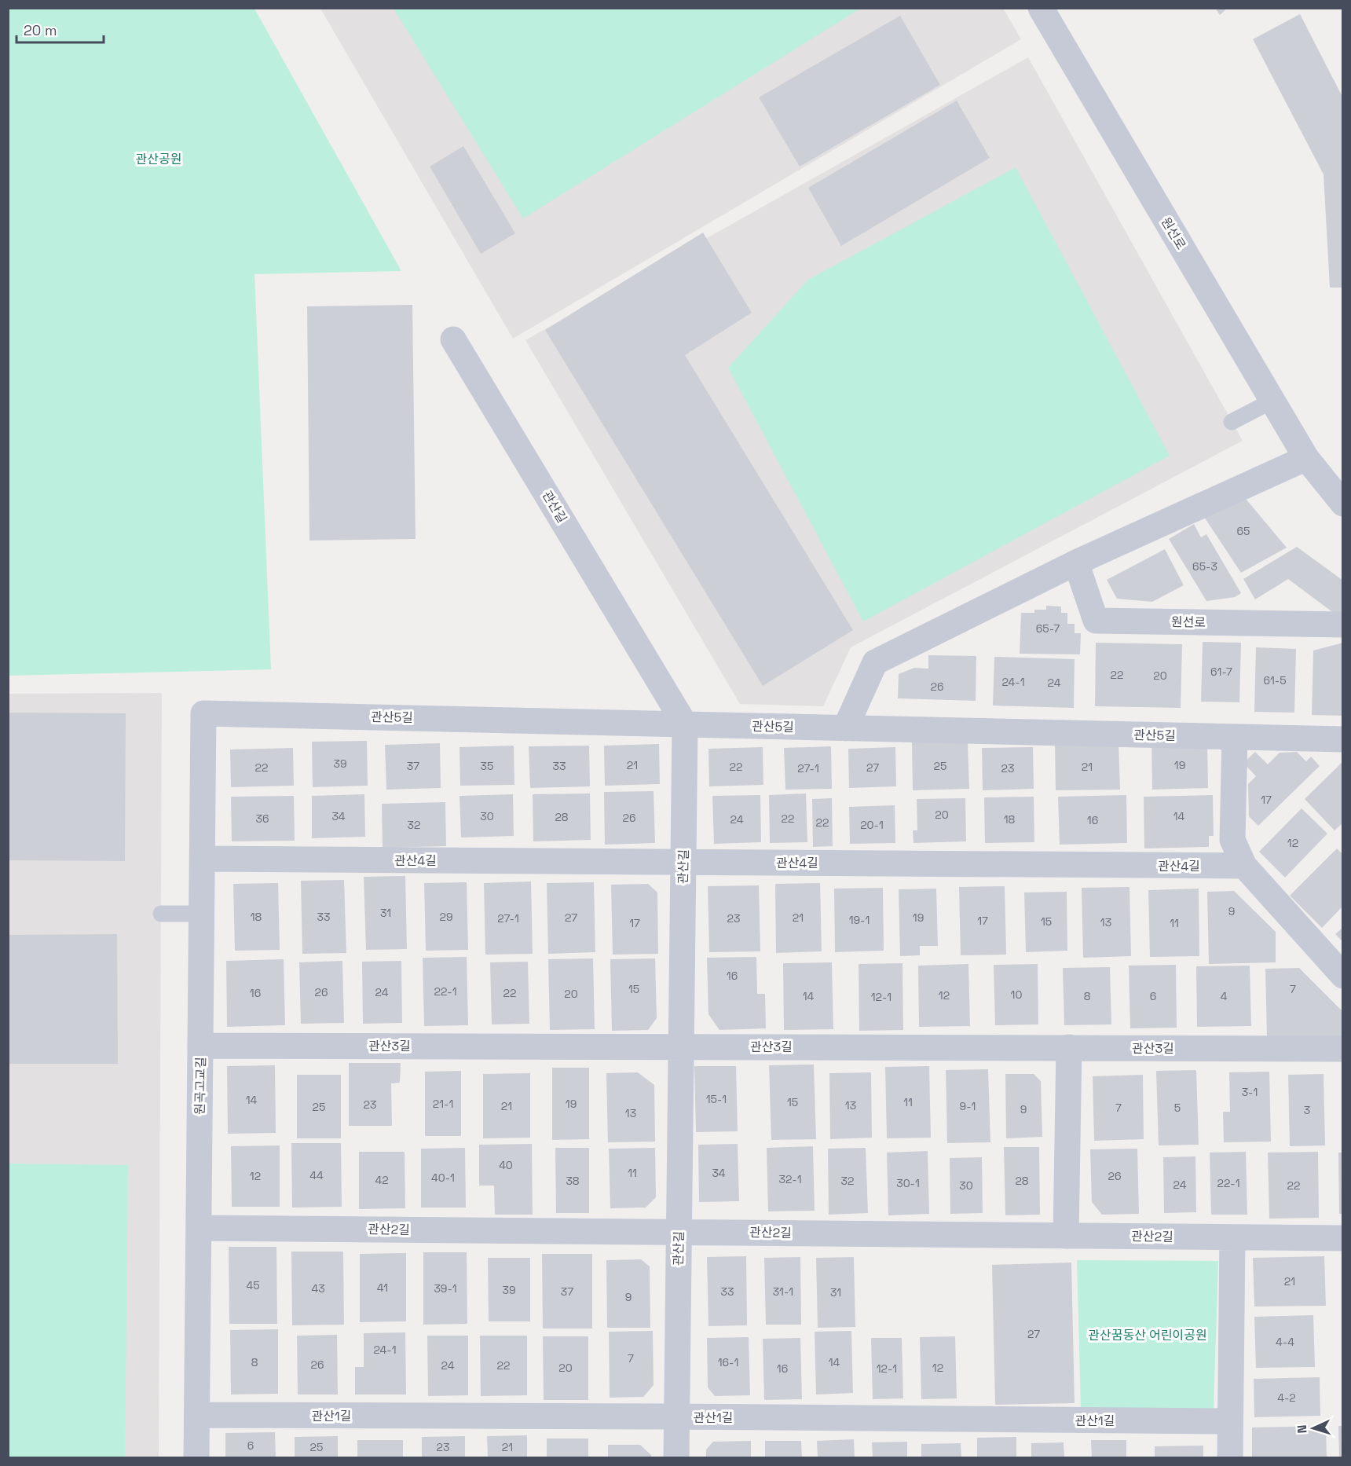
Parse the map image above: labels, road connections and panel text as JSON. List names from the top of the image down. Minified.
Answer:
{"streets":{"street":["원선로","관산길","관산5길","관산4길","관산3길","원곡고교길","관산2길","관산1길"]},"crossings":[["관산길","관산5길"],["관산길","관산4길"],["관산길","관산3길"],["관산길","관산2길"],["관산길","관산1길"],["관산5길","원곡고교길"],["관산4길","원곡고교길"],["관산3길","원곡고교길"],["원곡고교길","관산2길"],["원곡고교길","관산1길"]],"parks":["관산공원","관산꿈동산 어린이공원"],"house_numbers":["65","65-3","65-7","61-7","22","20","61-5","24-1","24","26","39","21","19","37","35","33","25","22","21","22","27","27-1","23","17","20","34","30","14","28","26","36","22","24","18","16","22","32","20-1","12","9","31","18","33","29","27","21","19","27-1","23","19-1","17","15","13","17","11","16","15","7","22-1","26","24","16","22","20","10","12","14","8","6","4","12-1","3-1","15-1","14","15","11","21-1","19","23","13","21","9-1","25","7","5","9","3","13","40","11","34","44","12","26","40-1","32-1","42","38","32","28","30-1","22-1","24","30","22","21","45","41","43","39-1","39","37","33","31-1","31","9","27","4-4","24-1","7","8","16-1","14","26","24","22","20","12","16","12-1","4-2","6","25","23","21"],"scale_bar":"20 m","north":"left"}
